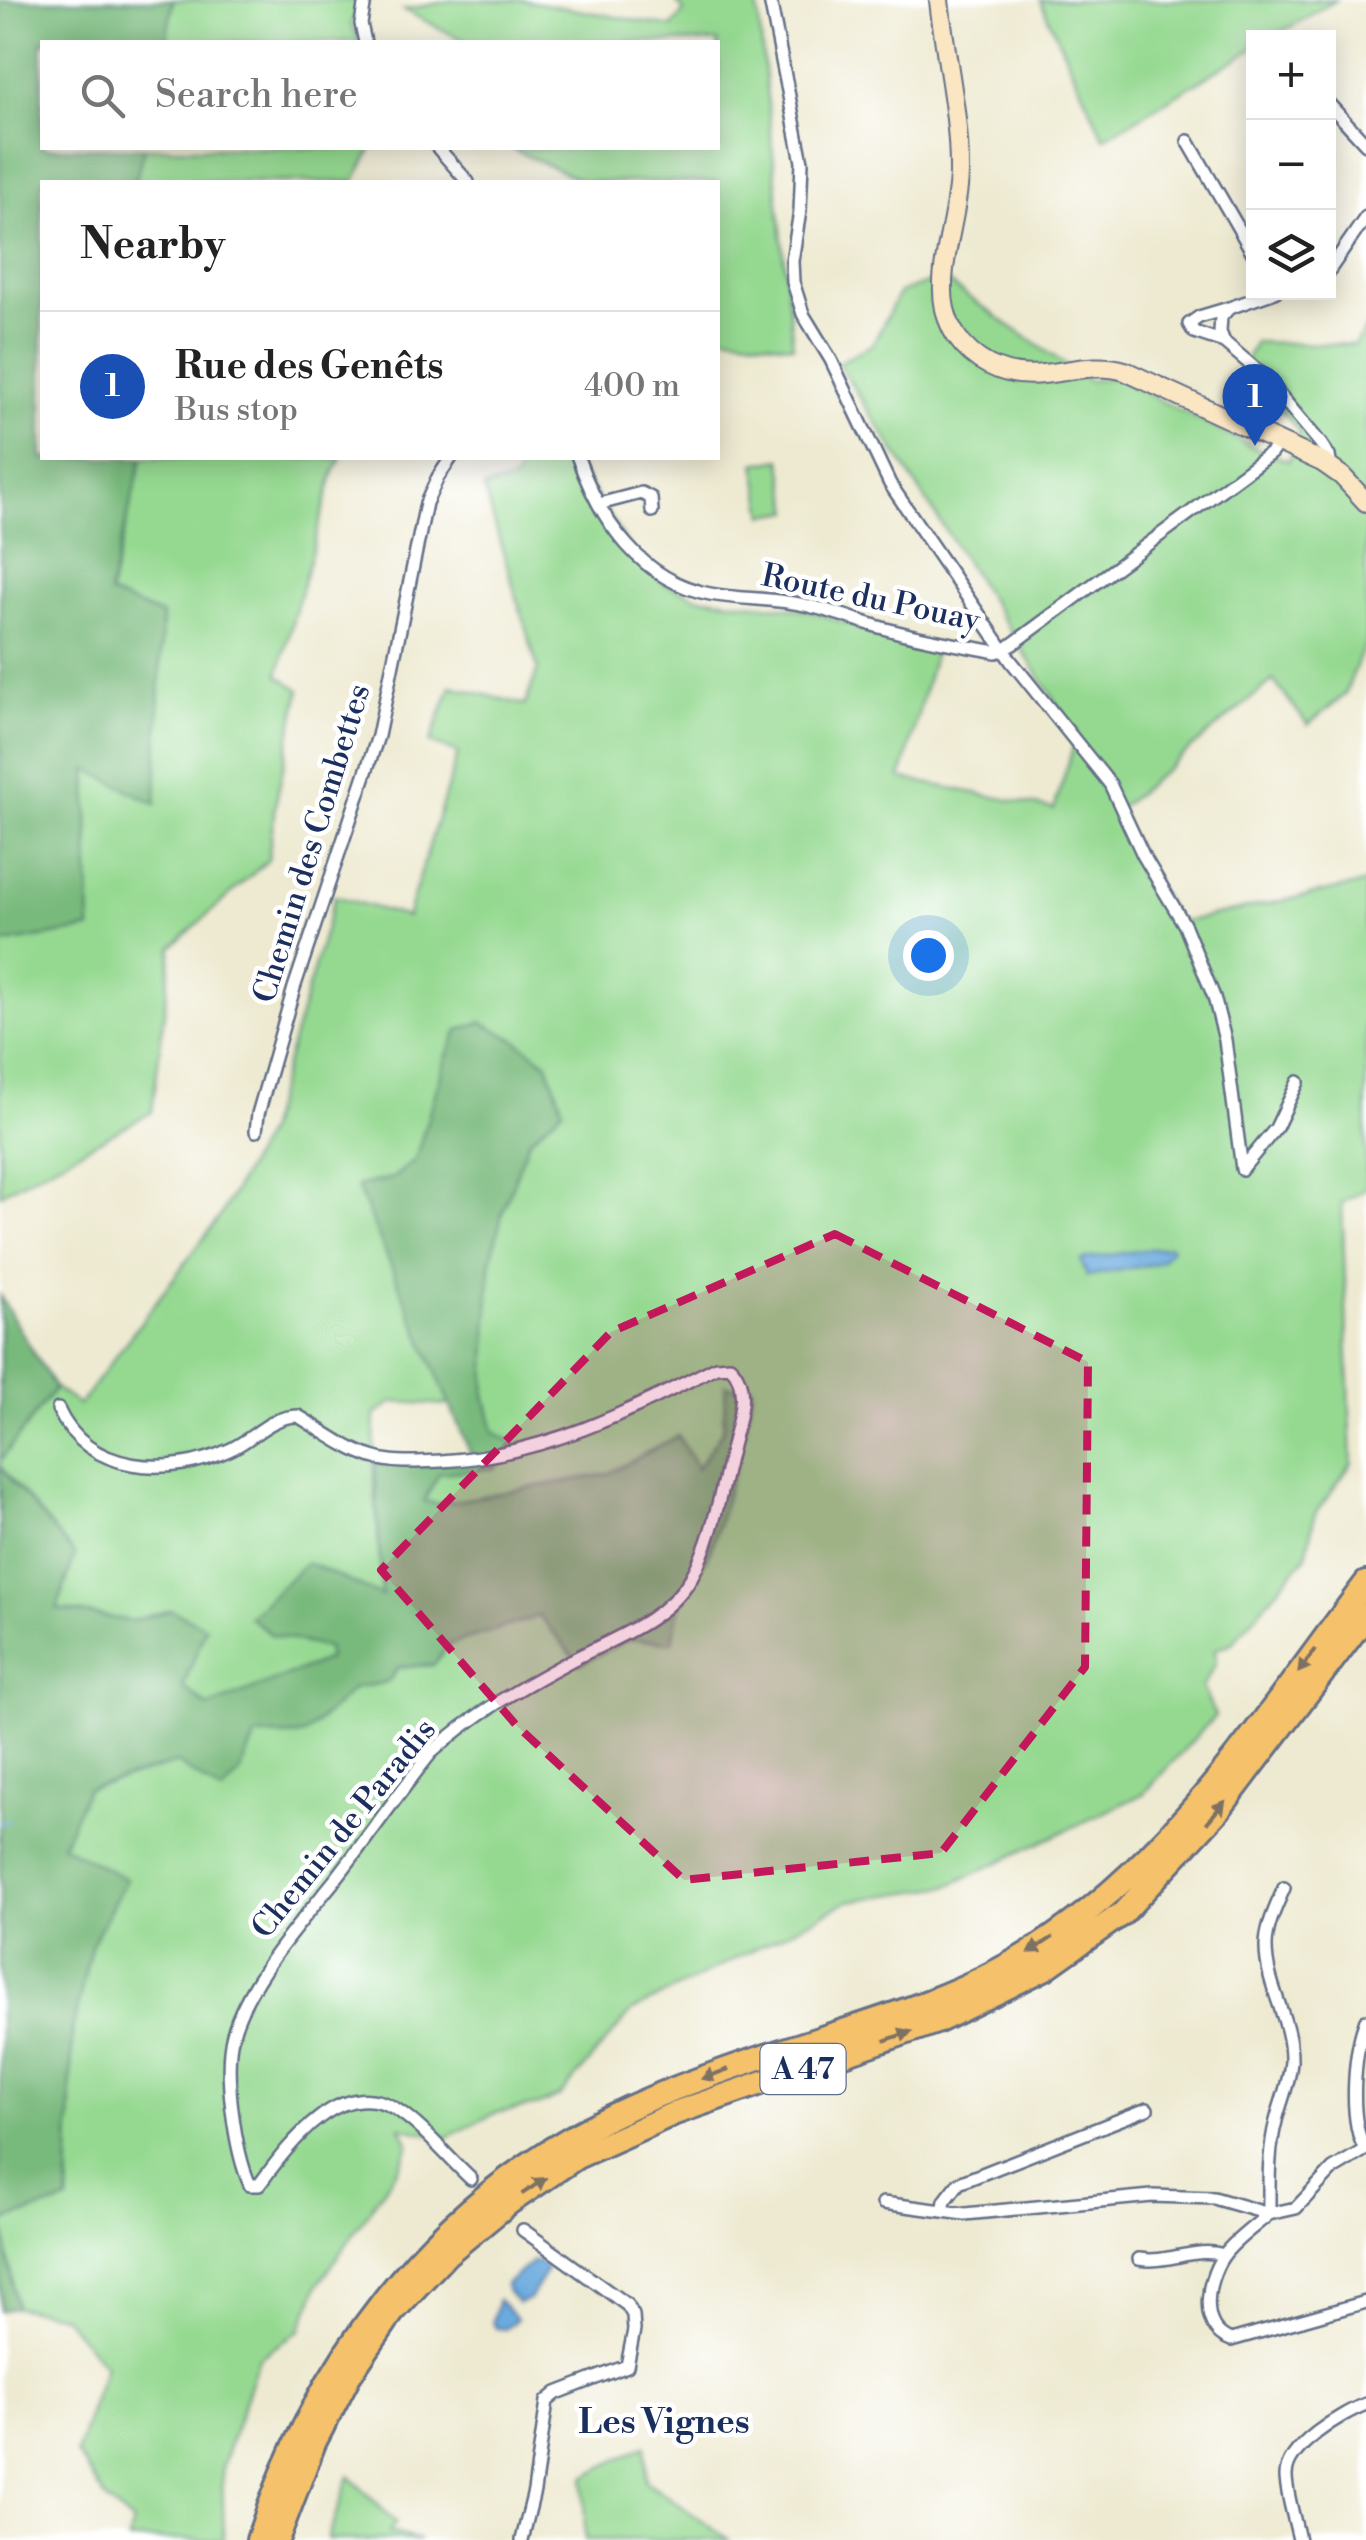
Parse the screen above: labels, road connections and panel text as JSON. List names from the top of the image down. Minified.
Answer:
{"streets":{"highway":["A 47"],"street":["Route du Pouay","Chemin des Combettes","Chemin de Paradis"]},"districts":["Les Vignes"],"page":{"map_buttons":["+","−"],"search":"Search here","heading":"Nearby","list":[{"mark":"1","name":"Rue des Genêts","note":"Bus stop","value":"400 m"}],"pins":"1"}}
